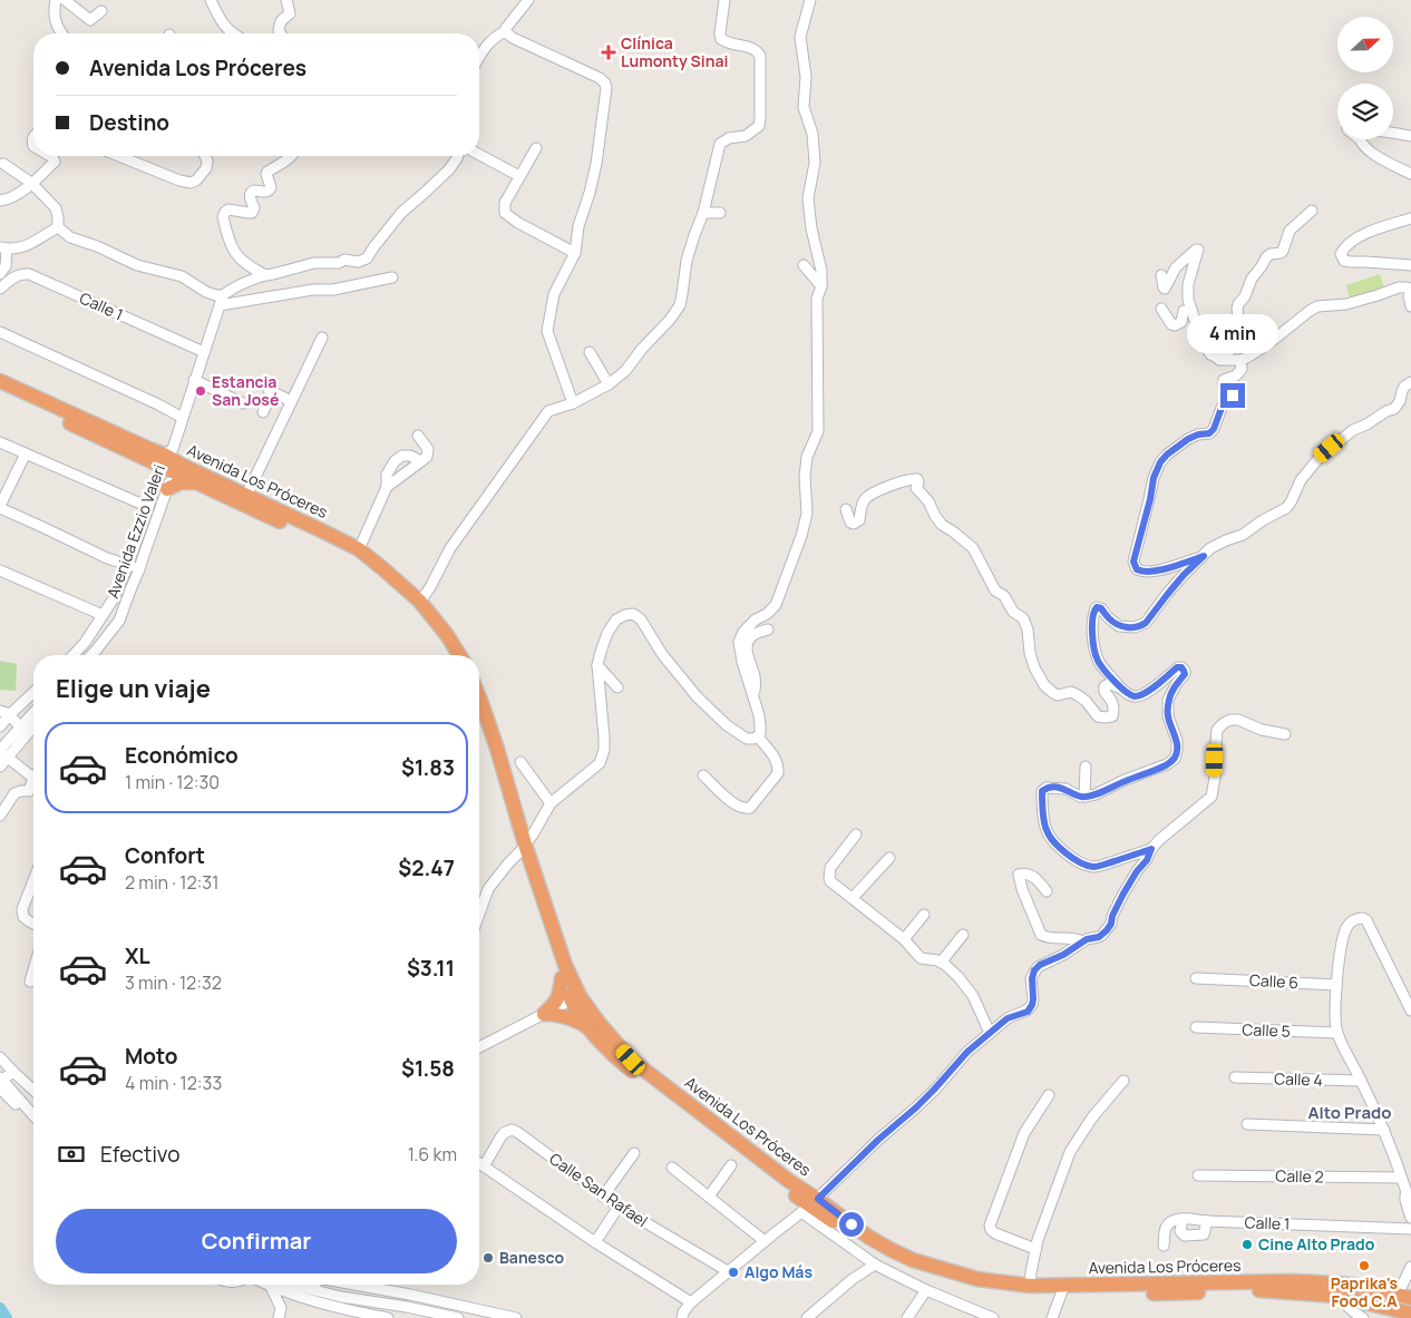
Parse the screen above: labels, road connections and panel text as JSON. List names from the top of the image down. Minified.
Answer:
{"streets":{"highway":["Avenida Los Próceres"],"street":["Calle 1","Avenida Ezzio Valeri","Calle 6","Calle 5","Calle 4","Calle 2","Calle San Rafael"]},"crossings":[["Avenida Los Próceres","Avenida Ezzio Valeri"]],"districts":["Alto Prado"],"places":{"health":["Clínica Lumonty Sinai"],"other":["Estancia San José","Cine Alto Prado","Banesco","Paprika's Food C.A","Algo Más"]},"north":"right","page":{"banner":["Avenida Los Próceres","Destino"],"bubble":"4 min","heading":"Elige un viaje","list":[{"name":"Económico","note":"1 min · 12:30","value":"$1.83"},{"name":"Confort","note":"2 min · 12:31","value":"$2.47"},{"name":"XL","note":"3 min · 12:32","value":"$3.11"},{"name":"Moto","note":"4 min · 12:33","value":"$1.58"}],"pay":["Efectivo","1.6 km"],"buttons":"Confirmar"}}
